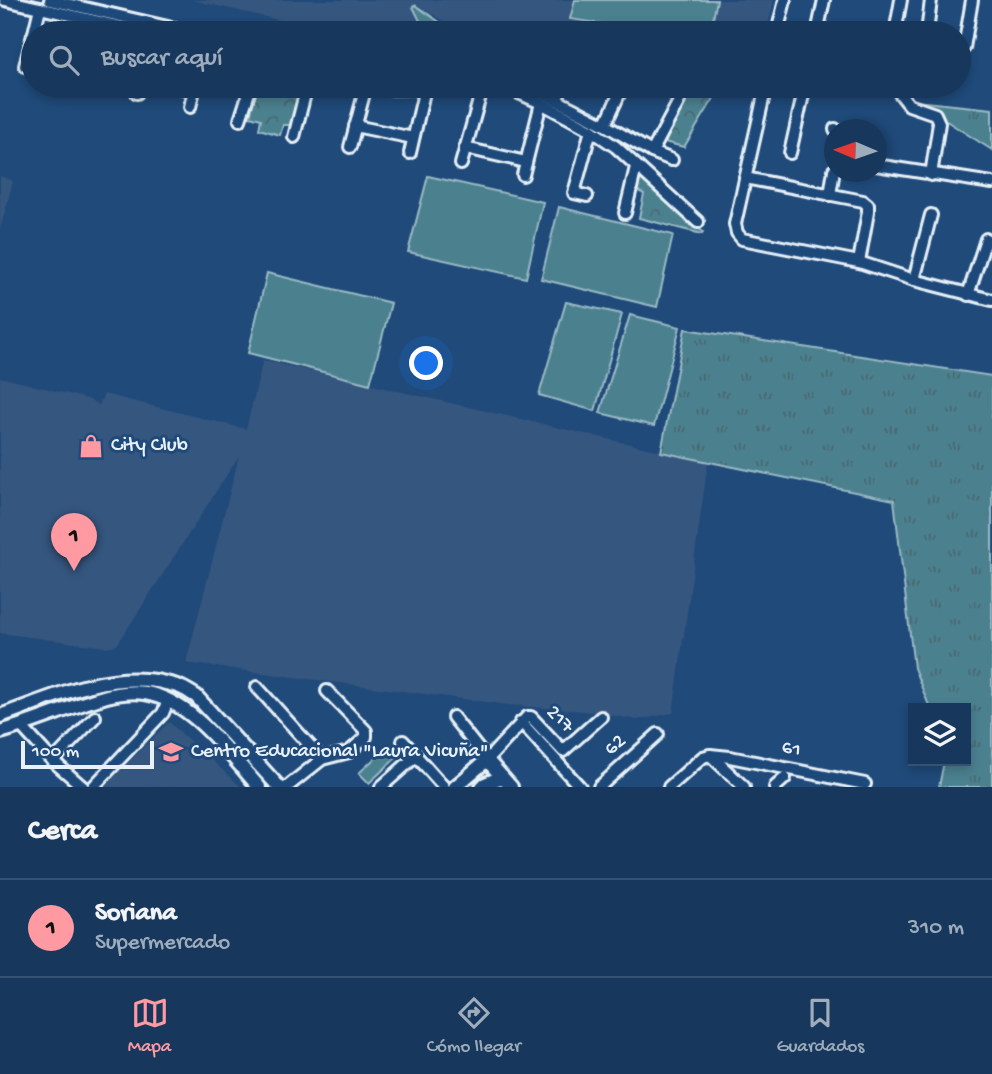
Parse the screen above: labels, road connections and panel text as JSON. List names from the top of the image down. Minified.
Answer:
{"streets":{"street":["217","62","61"]},"places":{"shop":["City Club"],"school or university":["Centro Educacional \"Laura Vicuña\""]},"scale_bar":"100 m","north":"left","page":{"search":"Buscar aquí","pins":"1","scale":"100 m","heading":"Cerca","list":[{"mark":"1","name":"Soriana","note":"Supermercado","value":"310 m"}],"nav":["Mapa","Cómo llegar","Guardados"]}}
